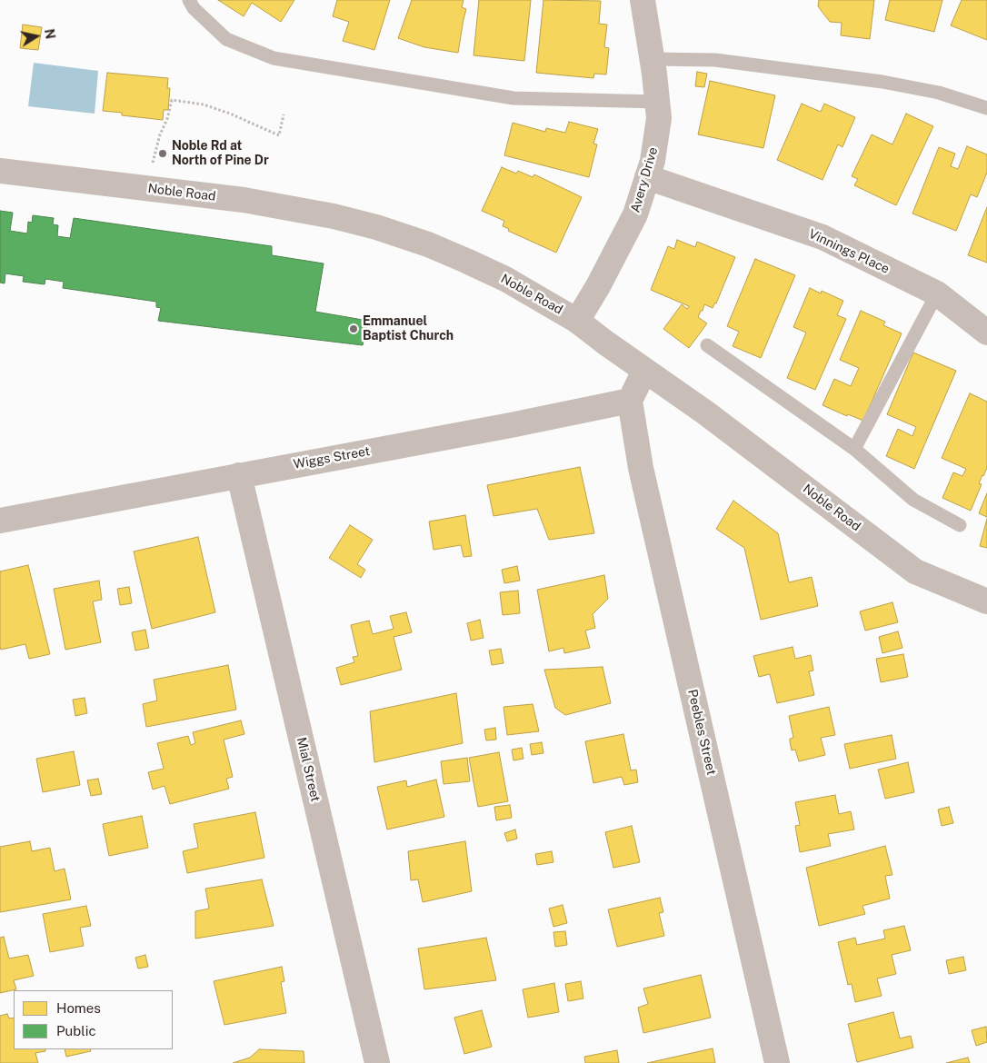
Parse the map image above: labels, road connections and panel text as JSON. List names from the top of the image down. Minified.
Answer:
{"streets":{"street":["Avery Drive","Noble Road","Vinnings Place","Wiggs Street","Peebles Street","Mial Street"]},"crossings":[["Avery Drive","Noble Road"],["Avery Drive","Vinnings Place"],["Wiggs Street","Peebles Street"],["Wiggs Street","Mial Street"]],"places":["Noble Rd at North of Pine Dr","Emmanuel Baptist Church"],"legend":["Homes","Public"],"north":"right"}
